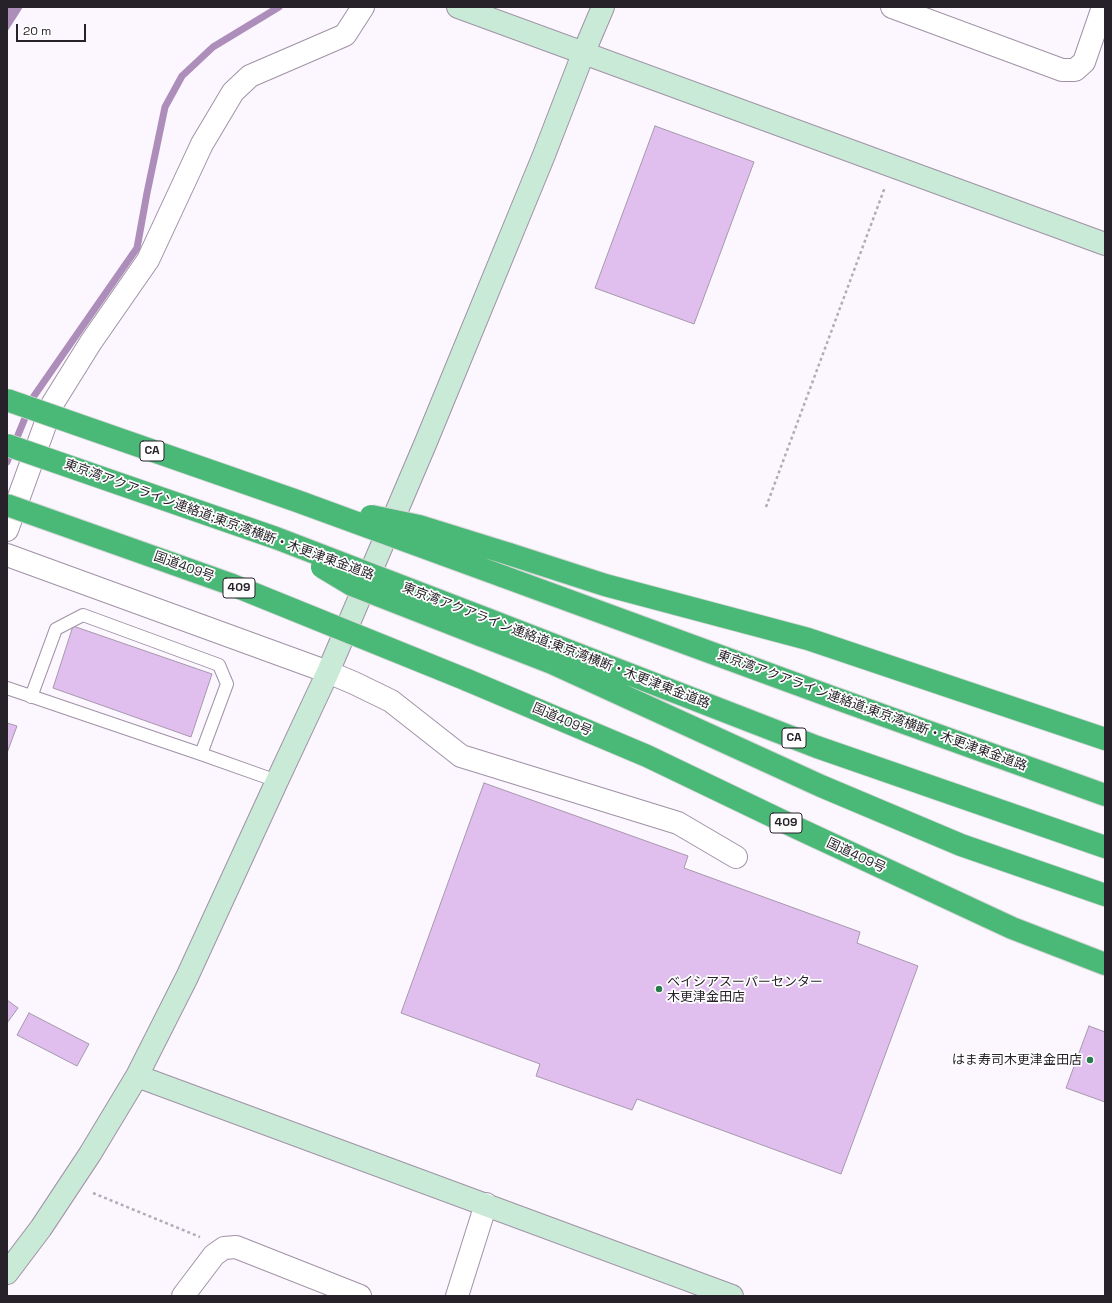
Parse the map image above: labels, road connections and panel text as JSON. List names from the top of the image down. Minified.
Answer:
{"streets":{"highway":["CA","東京湾アクアライン連絡道;東京湾横断・木更津東金道路","国道409号","409"]},"places":["ベイシアスーパーセンター 木更津金田店","はま寿司木更津金田店"],"scale_bar":"20 m"}
